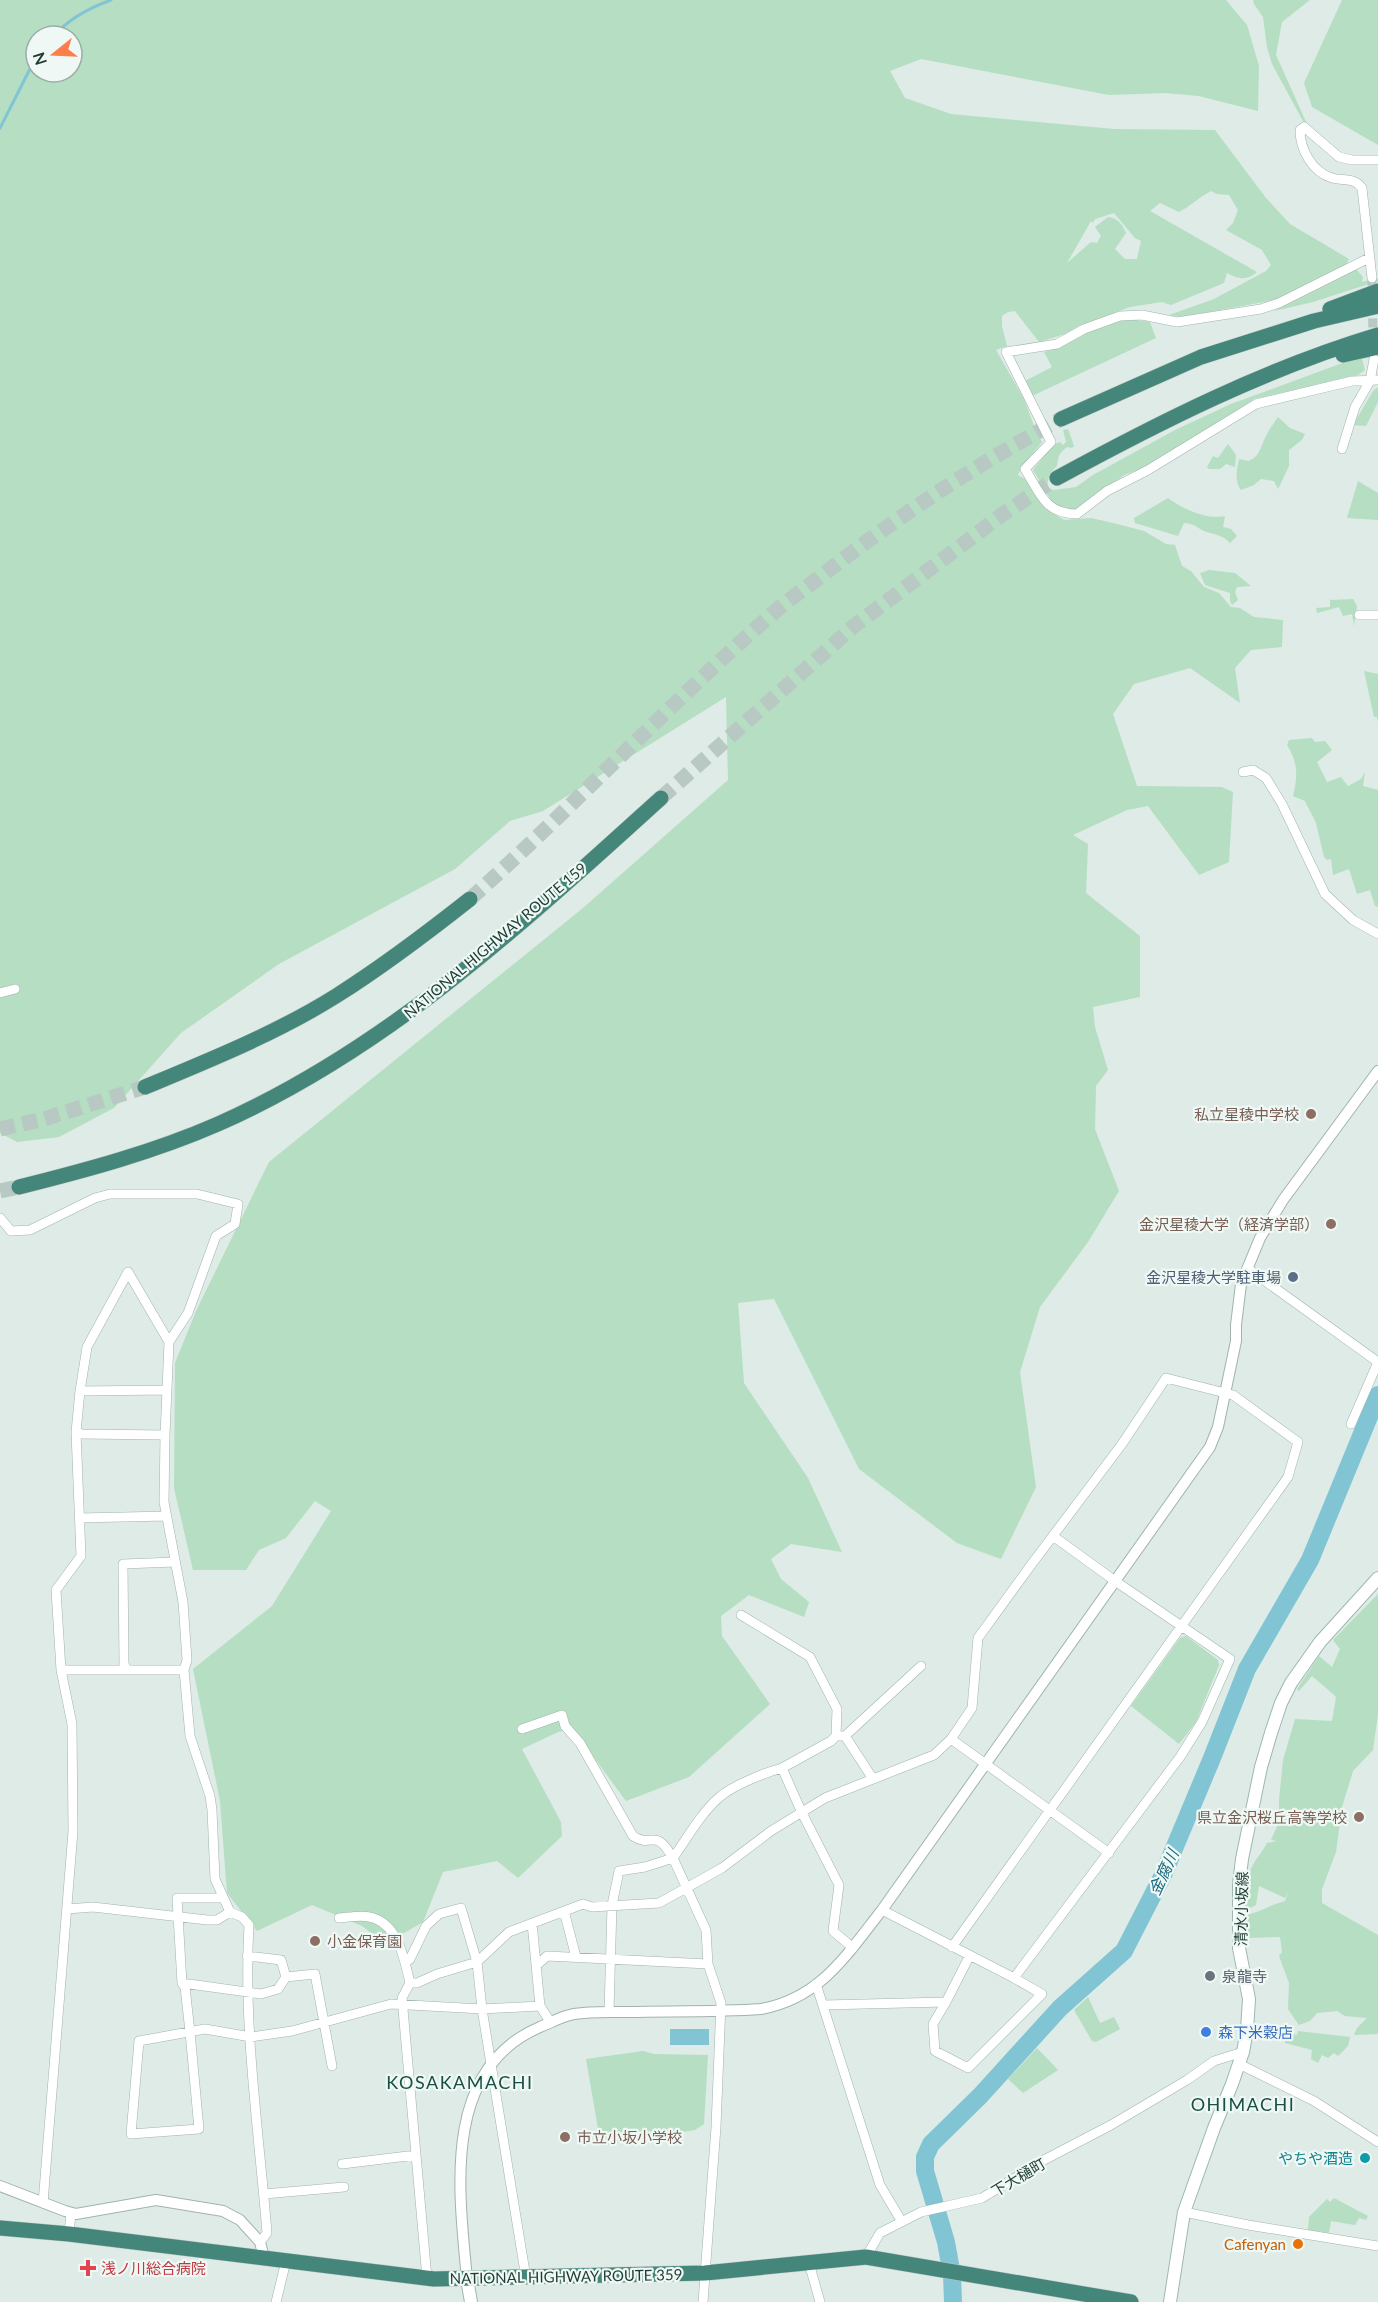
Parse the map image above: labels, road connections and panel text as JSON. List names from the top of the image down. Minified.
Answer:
{"streets":{"highway":["NATIONAL HIGHWAY ROUTE 159","NATIONAL HIGHWAY ROUTE 359"],"main road":["清水小坂線"],"street":["下大樋町"]},"crossings":[["清水小坂線","下大樋町"],["下大樋町","NATIONAL HIGHWAY ROUTE 359"]],"districts":["KOSAKAMACHI","OHIMACHI"],"water":["金腐川"],"places":{"other":["私立星稜中学校","金沢星稜大学（経済学部）","金沢星稜大学駐車場","県立金沢桜丘高等学校","小金保育園","泉龍寺","森下米穀店","市立小坂小学校","やちや酒造","Cafenyan"],"health":["浅ノ川総合病院"]},"north":"left"}
